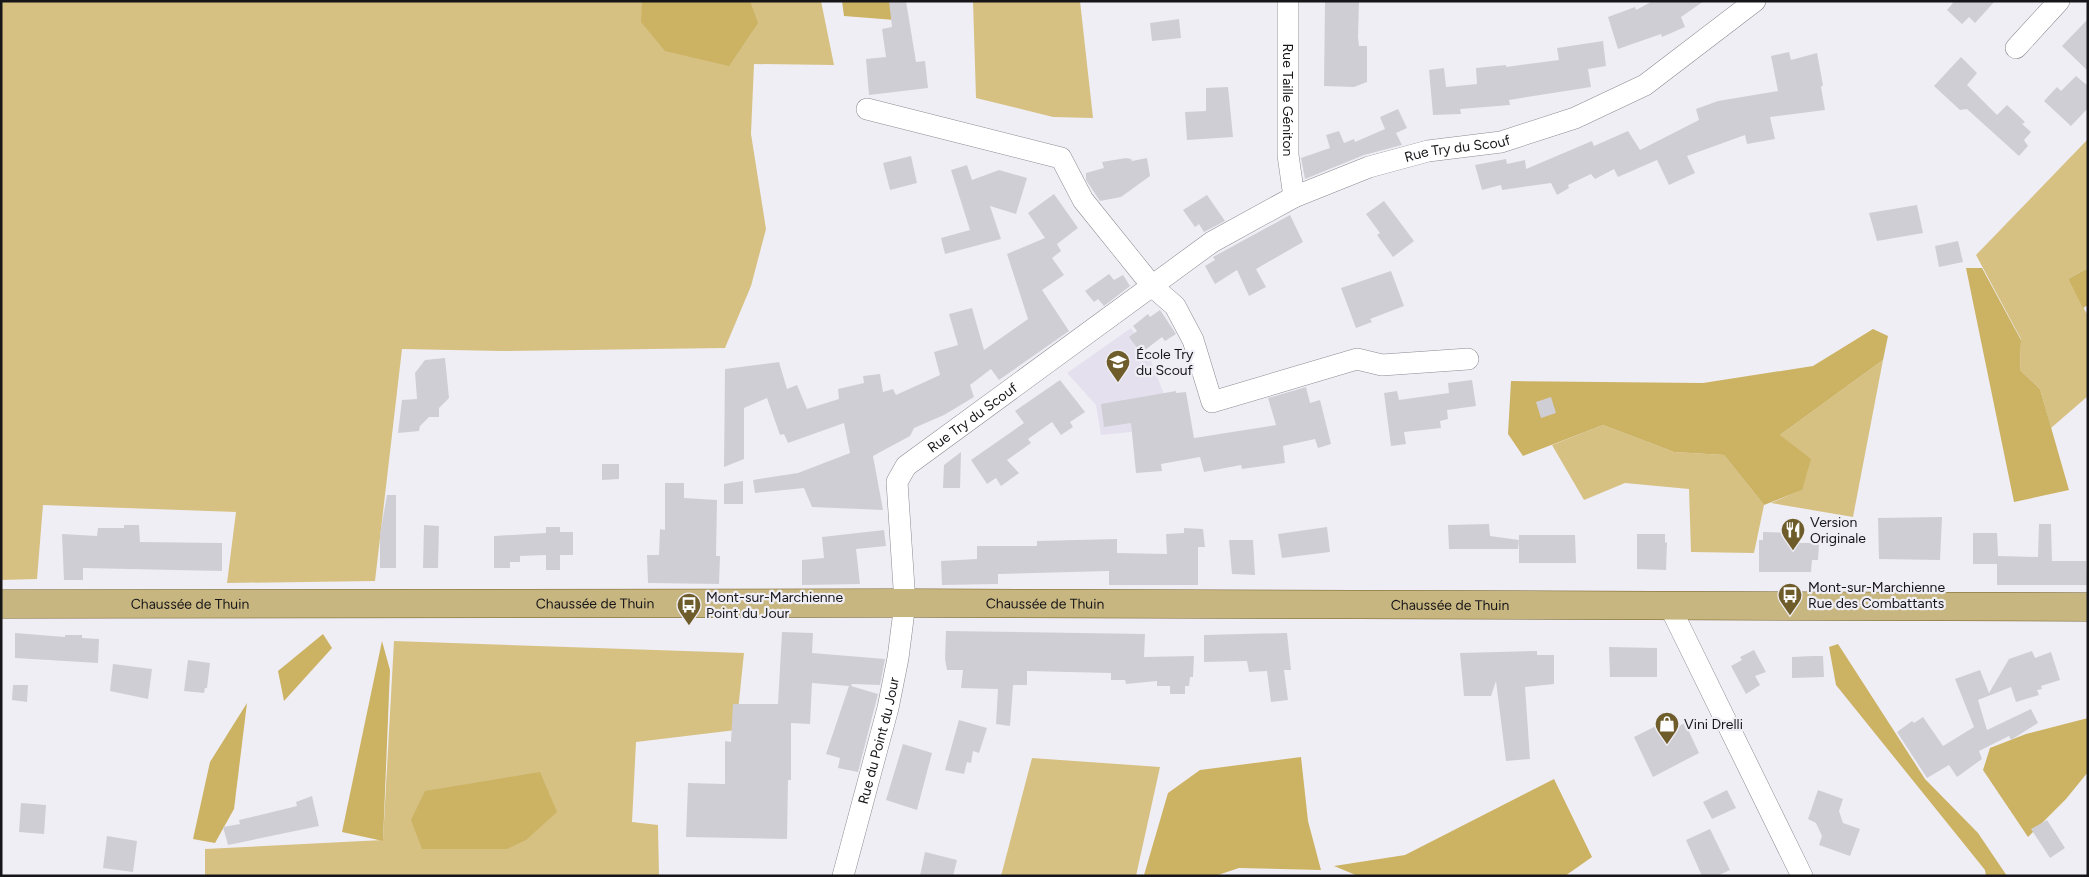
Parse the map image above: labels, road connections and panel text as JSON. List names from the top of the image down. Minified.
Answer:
{"streets":{"main road":["Chaussée de Thuin"],"street":["Rue Taille Géniton","Rue Try du Scouf","Rue du Point du Jour"]},"crossings":[["Rue Taille Géniton","Rue Try du Scouf"],["Rue Try du Scouf","Chaussée de Thuin"],["Rue Try du Scouf","Rue du Point du Jour"],["Chaussée de Thuin","Rue du Point du Jour"]],"places":{"school or university":["École Try du Scouf"],"restaurant":["Version Originale"],"bus stop":["Mont-sur-Marchienne Rue des Combattants","Mont-sur-Marchienne Point du Jour"],"shop":["Vini Drelli"]}}
